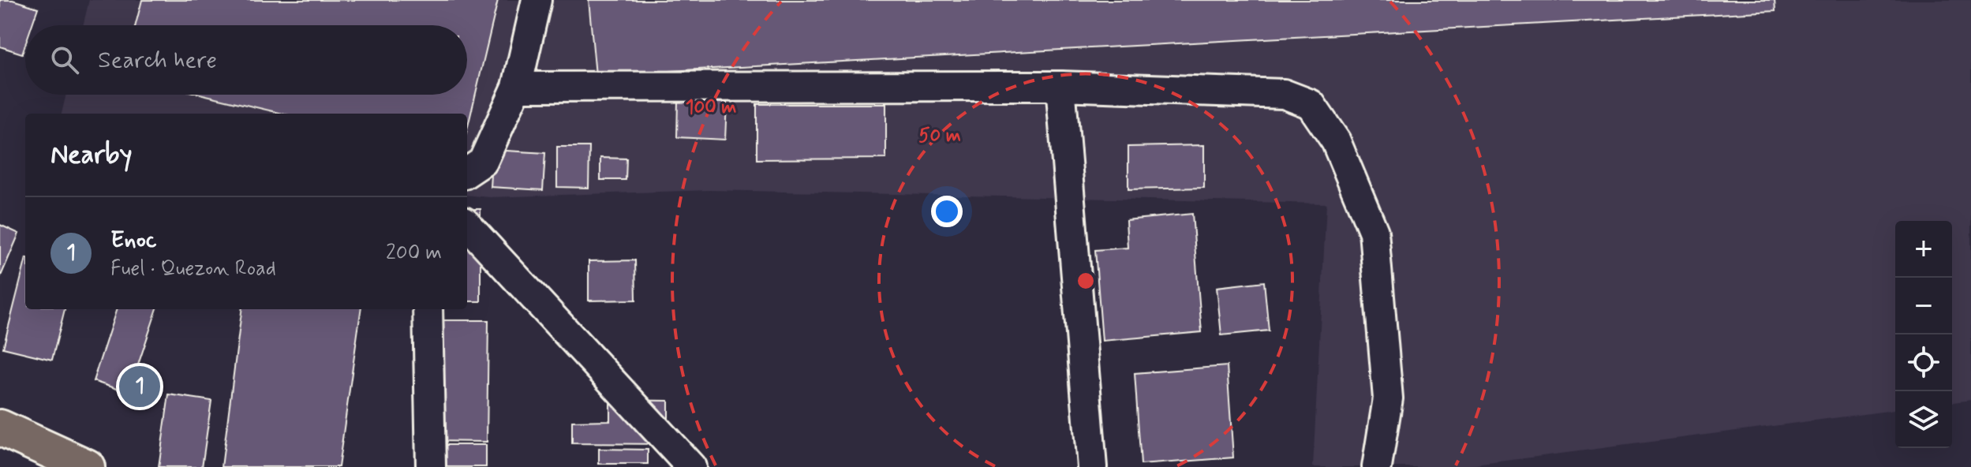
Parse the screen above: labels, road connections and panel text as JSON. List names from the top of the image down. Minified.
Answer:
{"page":{"search":"Search here","heading":"Nearby","list":[{"mark":"1","name":"Enoc","note":"Fuel · Quezon Road","value":"200 m"}],"map_buttons":["+","−"],"pins":"1"},"rings":["100 m","50 m"]}
